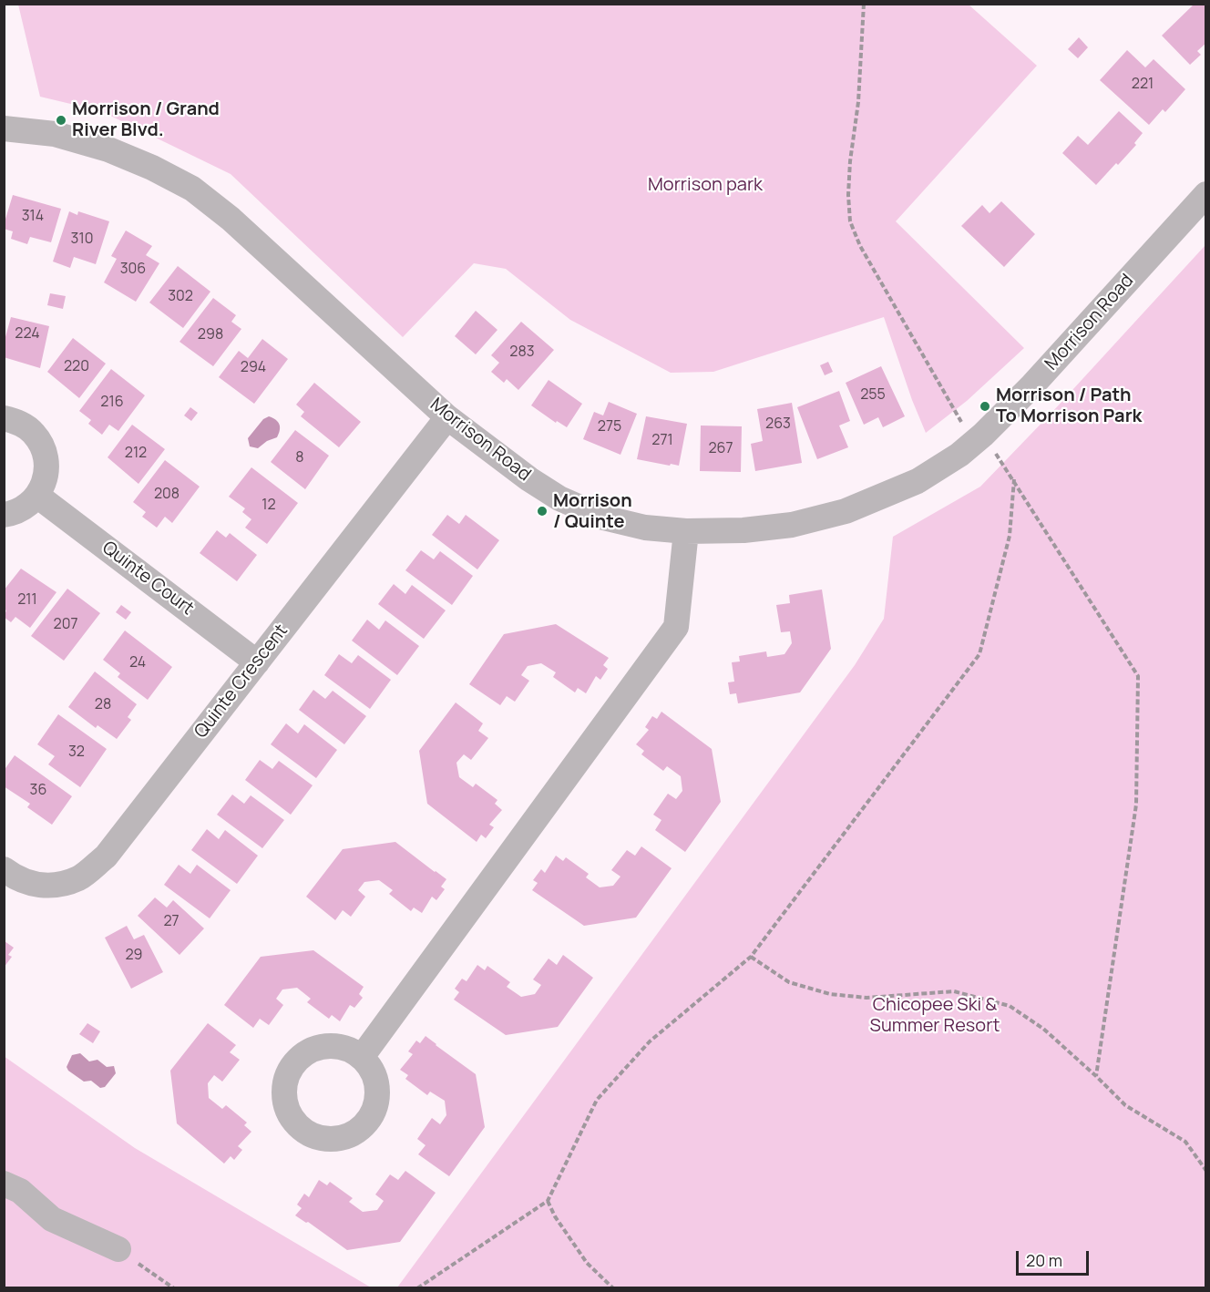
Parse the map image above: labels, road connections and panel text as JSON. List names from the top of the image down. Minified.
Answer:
{"streets":{"street":["Morrison Road","Quinte Court","Quinte Crescent"]},"crossings":[["Morrison Road","Quinte Crescent"],["Quinte Court","Quinte Crescent"]],"parks":["Morrison park","Chicopee Ski & Summer Resort"],"places":["Morrison / Grand River Blvd.","Morrison / Path To Morrison Park","Morrison / Quinte"],"house_numbers":["221","314","310","306","302","224","298","283","220","294","255","216","263","275","271","267","212","8","208","12","211","207","24","28","32","36","27","29"],"scale_bar":"20 m"}
